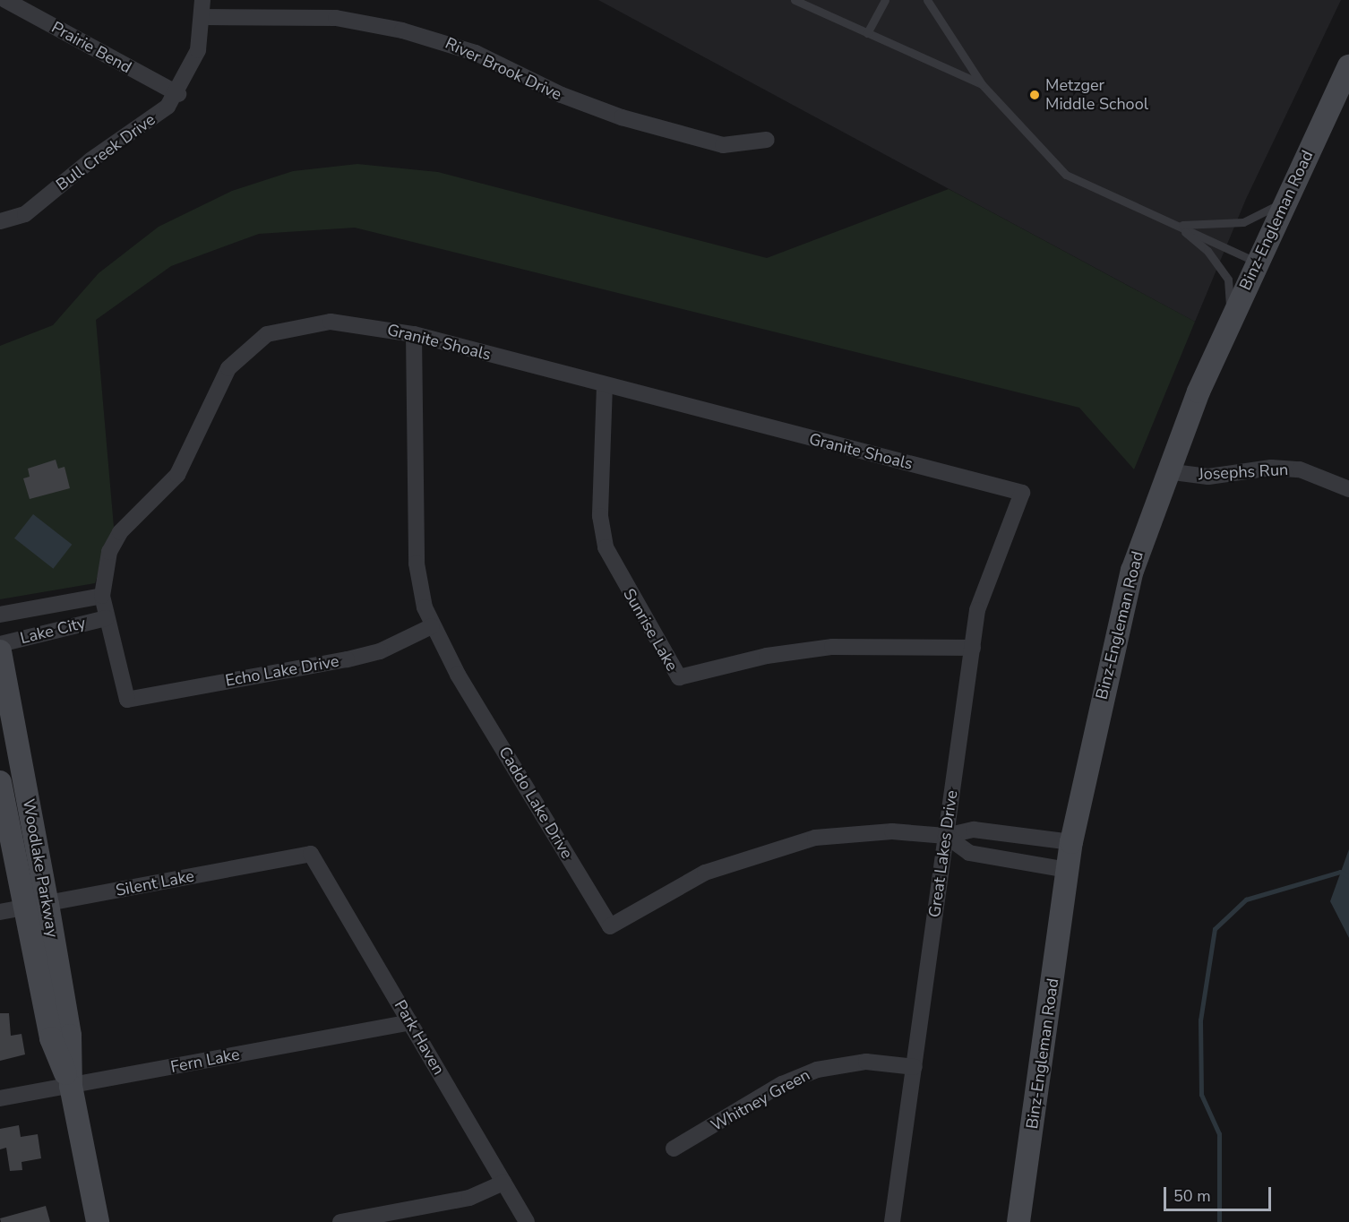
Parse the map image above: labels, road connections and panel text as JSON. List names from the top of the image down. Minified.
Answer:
{"streets":{"street":["Prairie Bend","River Brook Drive","Bull Creek Drive","Binz-Engleman Road","Granite Shoals","Josephs Run","Sunrise Lake","Lake City","Echo Lake Drive","Caddo Lake Drive","Great Lakes Drive","Woodlake Parkway","Silent Lake","Park Haven","Fern Lake","Whitney Green"]},"crossings":[["Prairie Bend","Bull Creek Drive"],["River Brook Drive","Bull Creek Drive"],["Binz-Engleman Road","Josephs Run"],["Binz-Engleman Road","Caddo Lake Drive"],["Granite Shoals","Sunrise Lake"],["Granite Shoals","Lake City"],["Granite Shoals","Echo Lake Drive"],["Granite Shoals","Caddo Lake Drive"],["Granite Shoals","Great Lakes Drive"],["Sunrise Lake","Great Lakes Drive"],["Echo Lake Drive","Caddo Lake Drive"],["Caddo Lake Drive","Great Lakes Drive"],["Great Lakes Drive","Whitney Green"],["Woodlake Parkway","Silent Lake"],["Woodlake Parkway","Fern Lake"],["Silent Lake","Park Haven"],["Park Haven","Fern Lake"]],"places":["Metzger Middle School"],"scale_bar":"50 m"}
